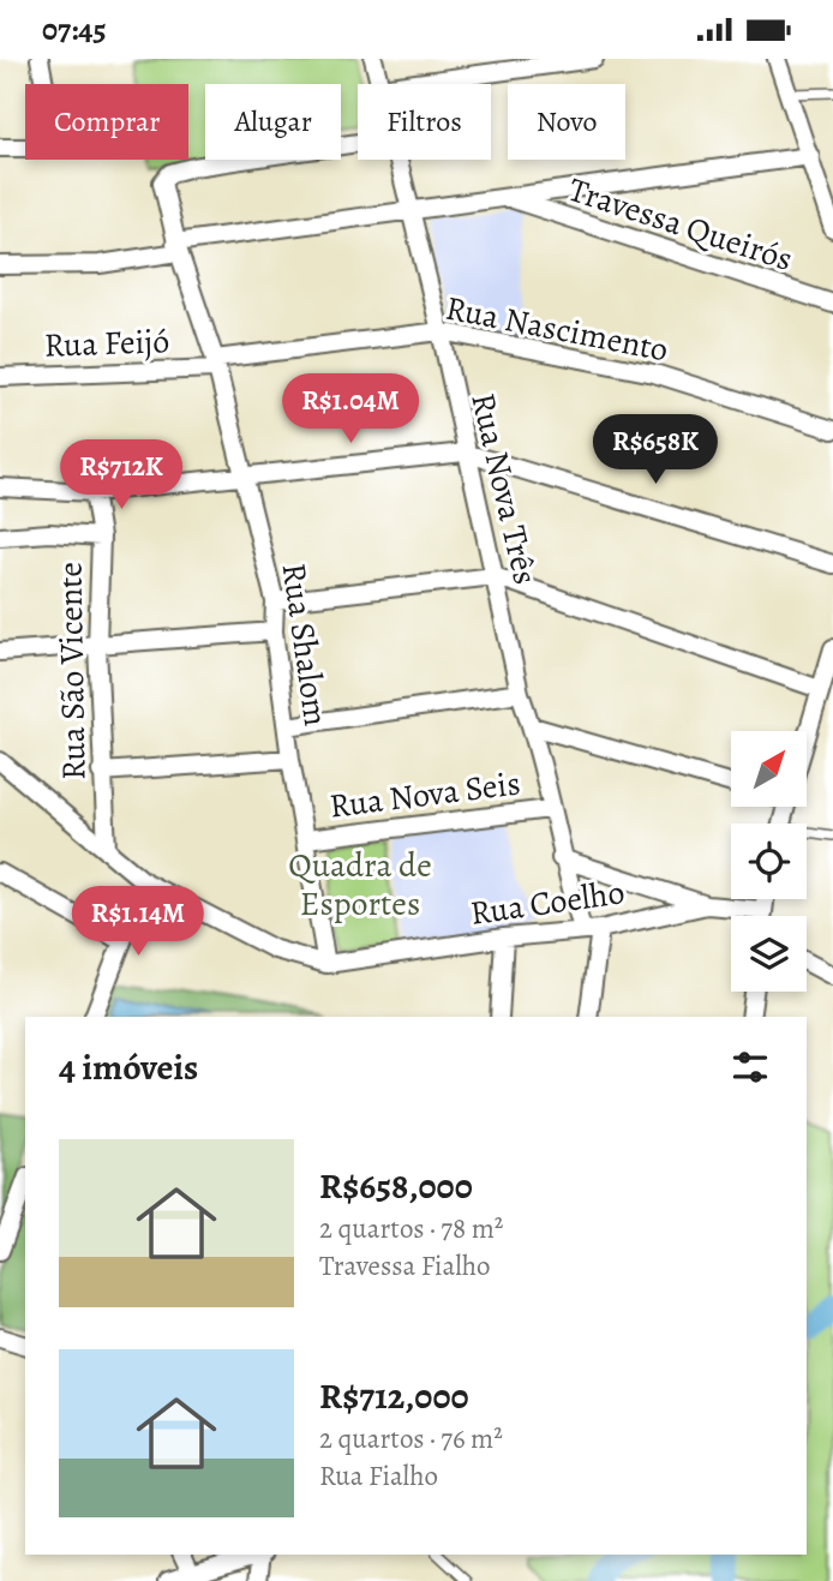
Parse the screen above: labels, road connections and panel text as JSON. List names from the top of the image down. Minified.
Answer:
{"streets":{"street":["Travessa Queirós","Rua Nascimento","Rua Feijó","Rua Nova Três","Rua Shalom","Rua São Vicente","Rua Nova Seis","Rua Coelho"]},"crossings":[["Travessa Queirós","Rua Nova Três"],["Travessa Queirós","Rua Shalom"],["Rua Nascimento","Rua Feijó"],["Rua Nascimento","Rua Nova Três"],["Rua Nascimento","Rua Shalom"],["Rua Feijó","Rua Shalom"],["Rua Nova Três","Rua Nova Seis"],["Rua Nova Três","Rua Coelho"],["Rua Shalom","Rua Nova Seis"],["Rua Shalom","Rua Coelho"],["Rua São Vicente","Rua Coelho"]],"parks":["Quadra de Esportes"],"north":"top right","page":{"status":"07:45","chip":["Comprar","Alugar","Filtros","Novo"],"price":["R$1.04M","R$658K","R$712K","R$1.14M"],"heading":"4 imóveis","list":[{"name":"R$658,000","note":"2 quartos · 78 m² · Travessa Fialho"},{"name":"R$712,000","note":"2 quartos · 76 m² · Rua Fialho"}]}}
